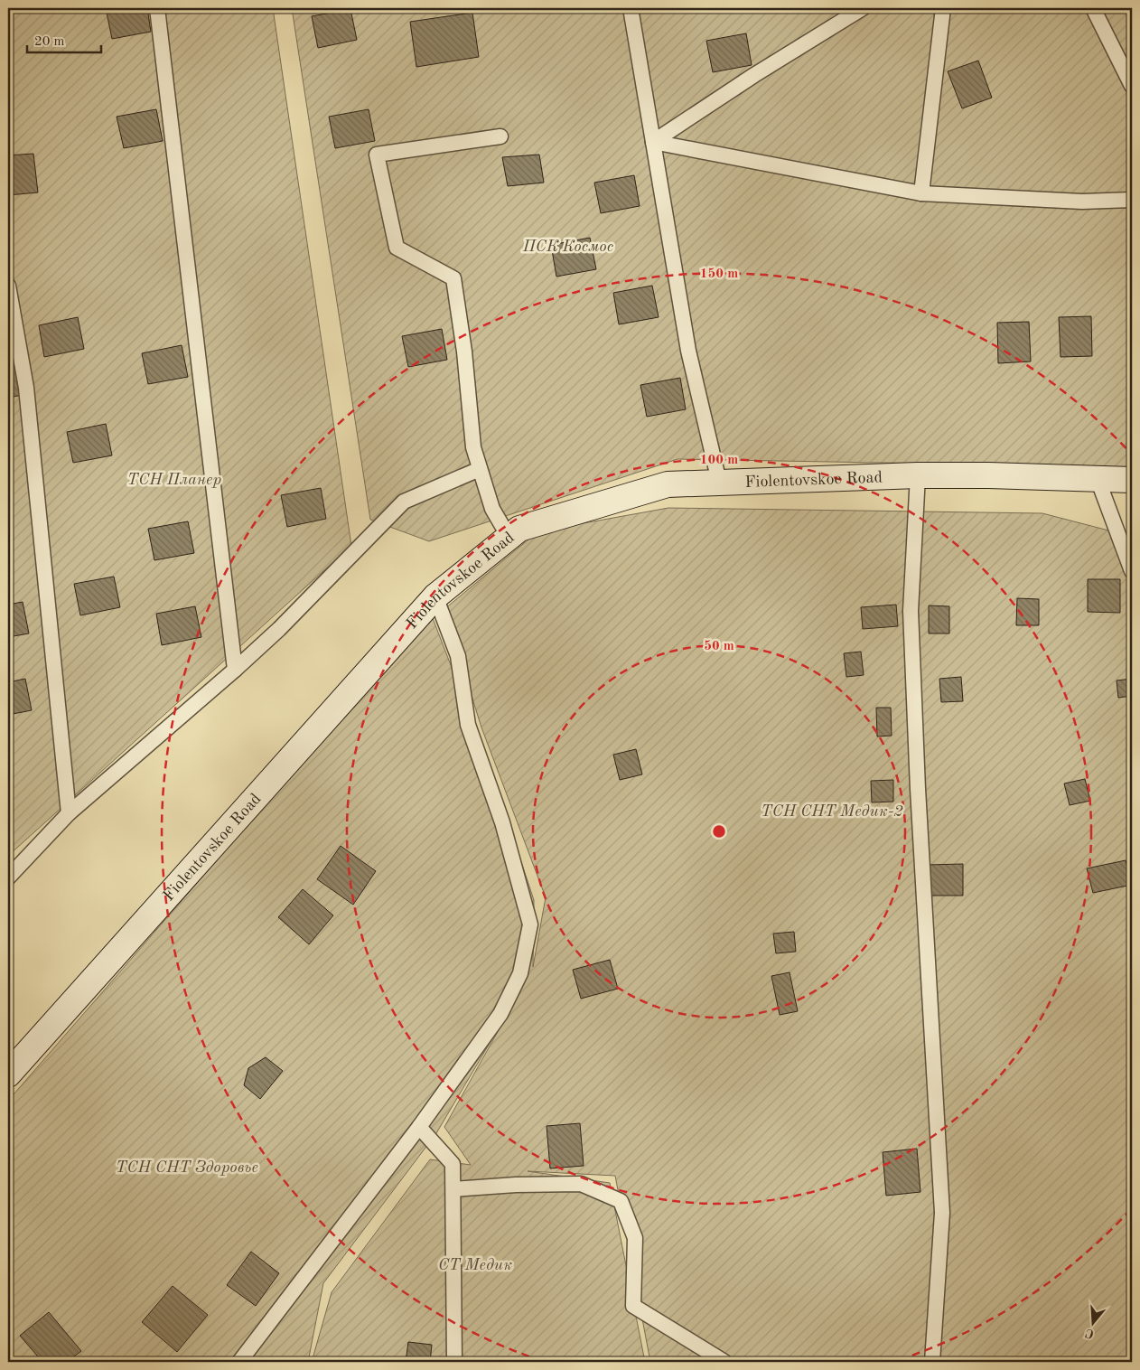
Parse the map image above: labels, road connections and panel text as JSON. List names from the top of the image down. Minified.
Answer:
{"streets":{"main road":["Fiolentovskoe Road"]},"parks":["ПСК Космос","ТСН Планер","ТСН СНТ Медик-2","ТСН СНТ Здоровье","СТ Медик"],"scale_bar":"20 m","north":"bottom","rings":["150 m","100 m","50 m"]}
